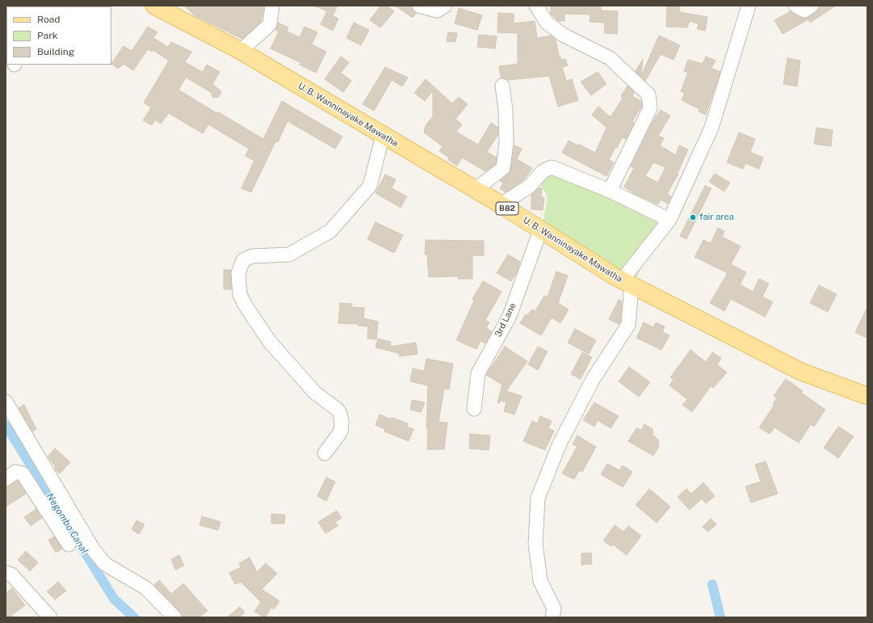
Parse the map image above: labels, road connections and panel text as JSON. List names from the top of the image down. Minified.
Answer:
{"streets":{"main road":["U. B. Wanninayake Mawatha","B82"],"street":["3rd Lane"]},"crossings":[["U. B. Wanninayake Mawatha","3rd Lane"]],"water":["Negombo Canal"],"places":["fair area"],"legend":["Road","Park","Building"]}
